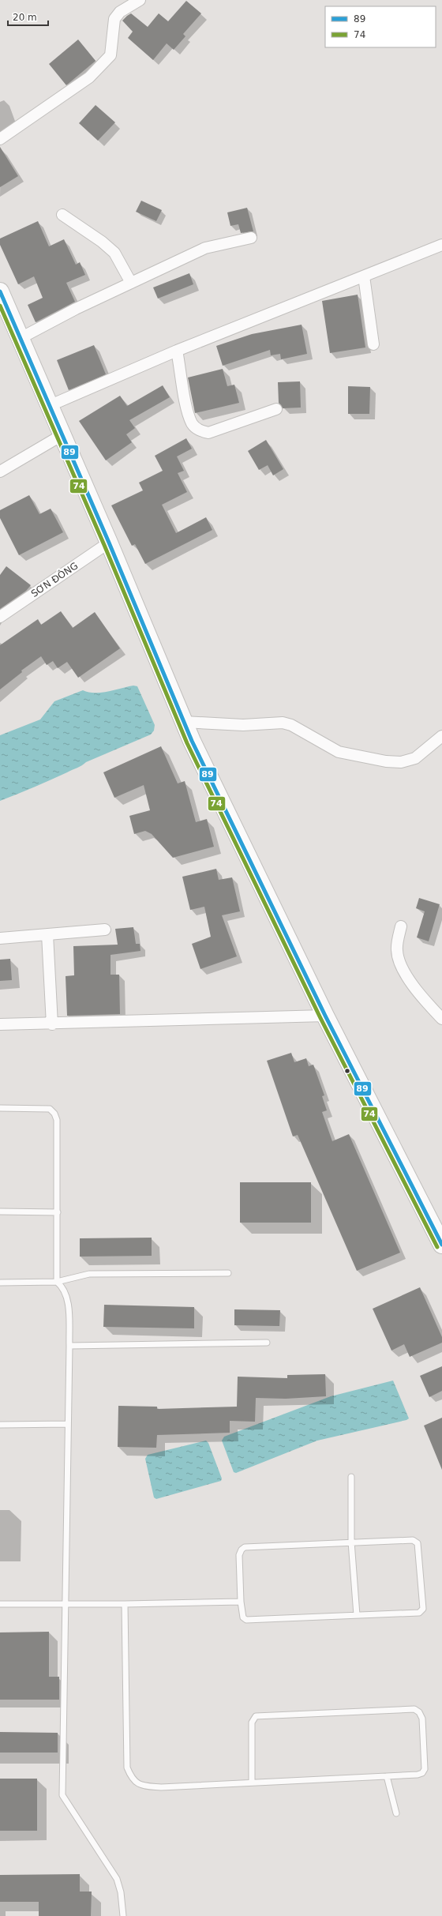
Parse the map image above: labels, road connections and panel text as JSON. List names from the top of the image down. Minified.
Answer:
{"streets":{"street":["SƠN ĐÔNG"]},"lines":["transit line 89","transit line 74"],"legend":["89","74"],"scale_bar":"20 m"}
